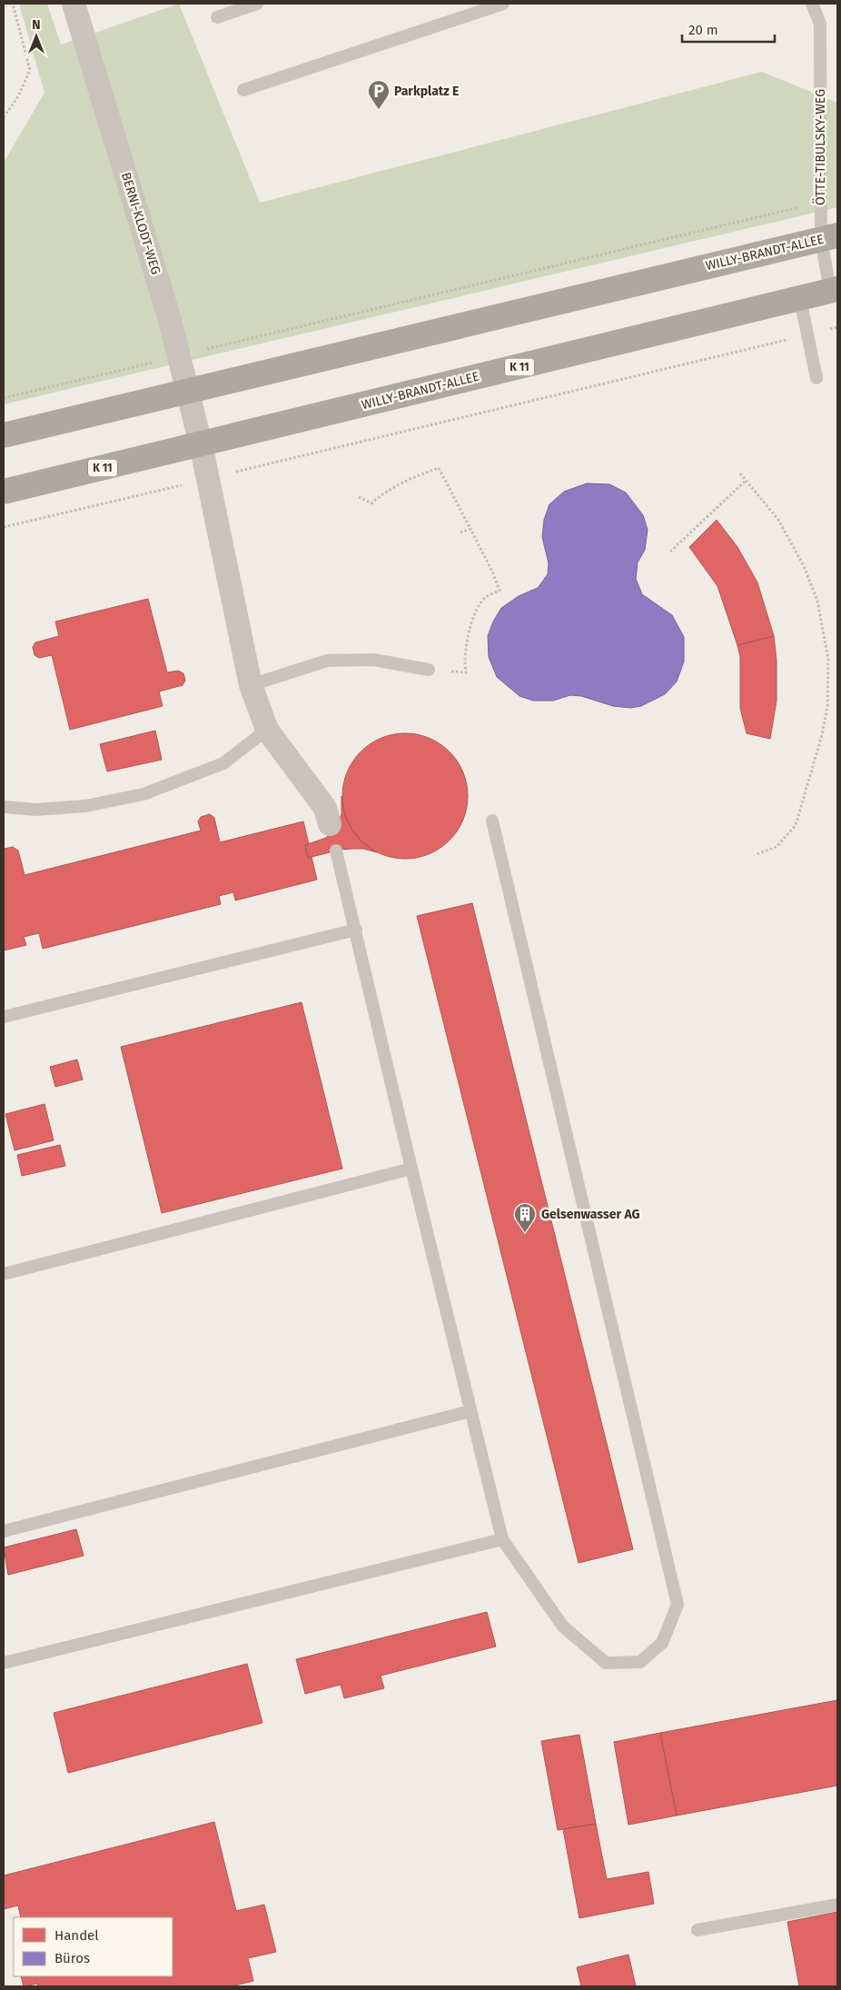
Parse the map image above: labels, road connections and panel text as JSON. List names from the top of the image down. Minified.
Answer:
{"streets":{"main road":["WILLY-BRANDT-ALLEE","K 11"],"street":["BERNI-KLODT-WEG"],"lane":["ÖTTE-TIBULSKY-WEG"]},"crossings":[["ÖTTE-TIBULSKY-WEG","WILLY-BRANDT-ALLEE"],["BERNI-KLODT-WEG","WILLY-BRANDT-ALLEE"]],"places":{"parking":["Parkplatz E"],"building":["Gelsenwasser AG"]},"legend":["Handel","Büros"],"scale_bar":"20 m","north":"top"}
